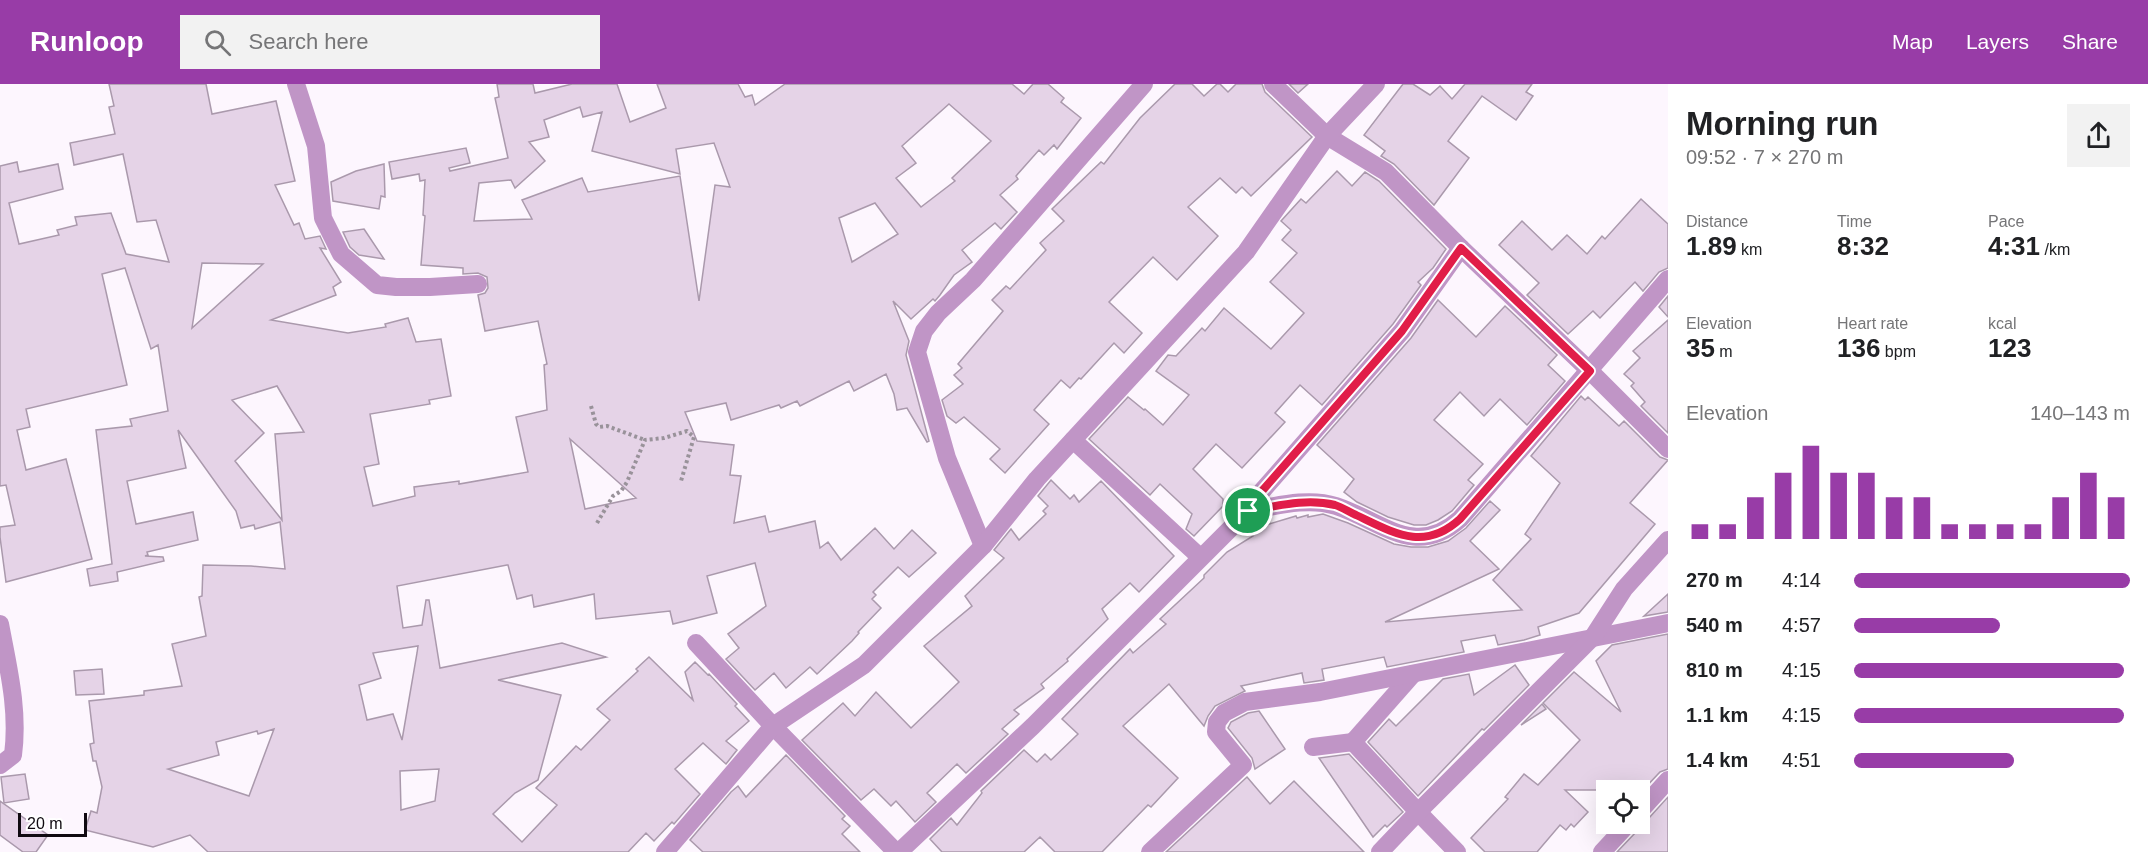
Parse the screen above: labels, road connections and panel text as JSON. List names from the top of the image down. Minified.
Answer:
{"scale_bar":"20 m","page":{"header":"Runloop","search":"Search here","nav":["Map","Layers","Share"],"heading":["Morning run","09:52 · 7 × 270 m"],"stats":[["Distance","1.89 km"],["Time","8:32"],["Pace","4:31 /km"],["Elevation","35 m"],["Heart rate","136 bpm"],["kcal","123"]],"chart":["Elevation","140–143 m"],"list":[{"name":"270 m","note":"4:14"},{"name":"540 m","note":"4:57"},{"name":"810 m","note":"4:15"},{"name":"1.1 km","note":"4:15"},{"name":"1.4 km","note":"4:51"}],"scale":"20 m"}}
